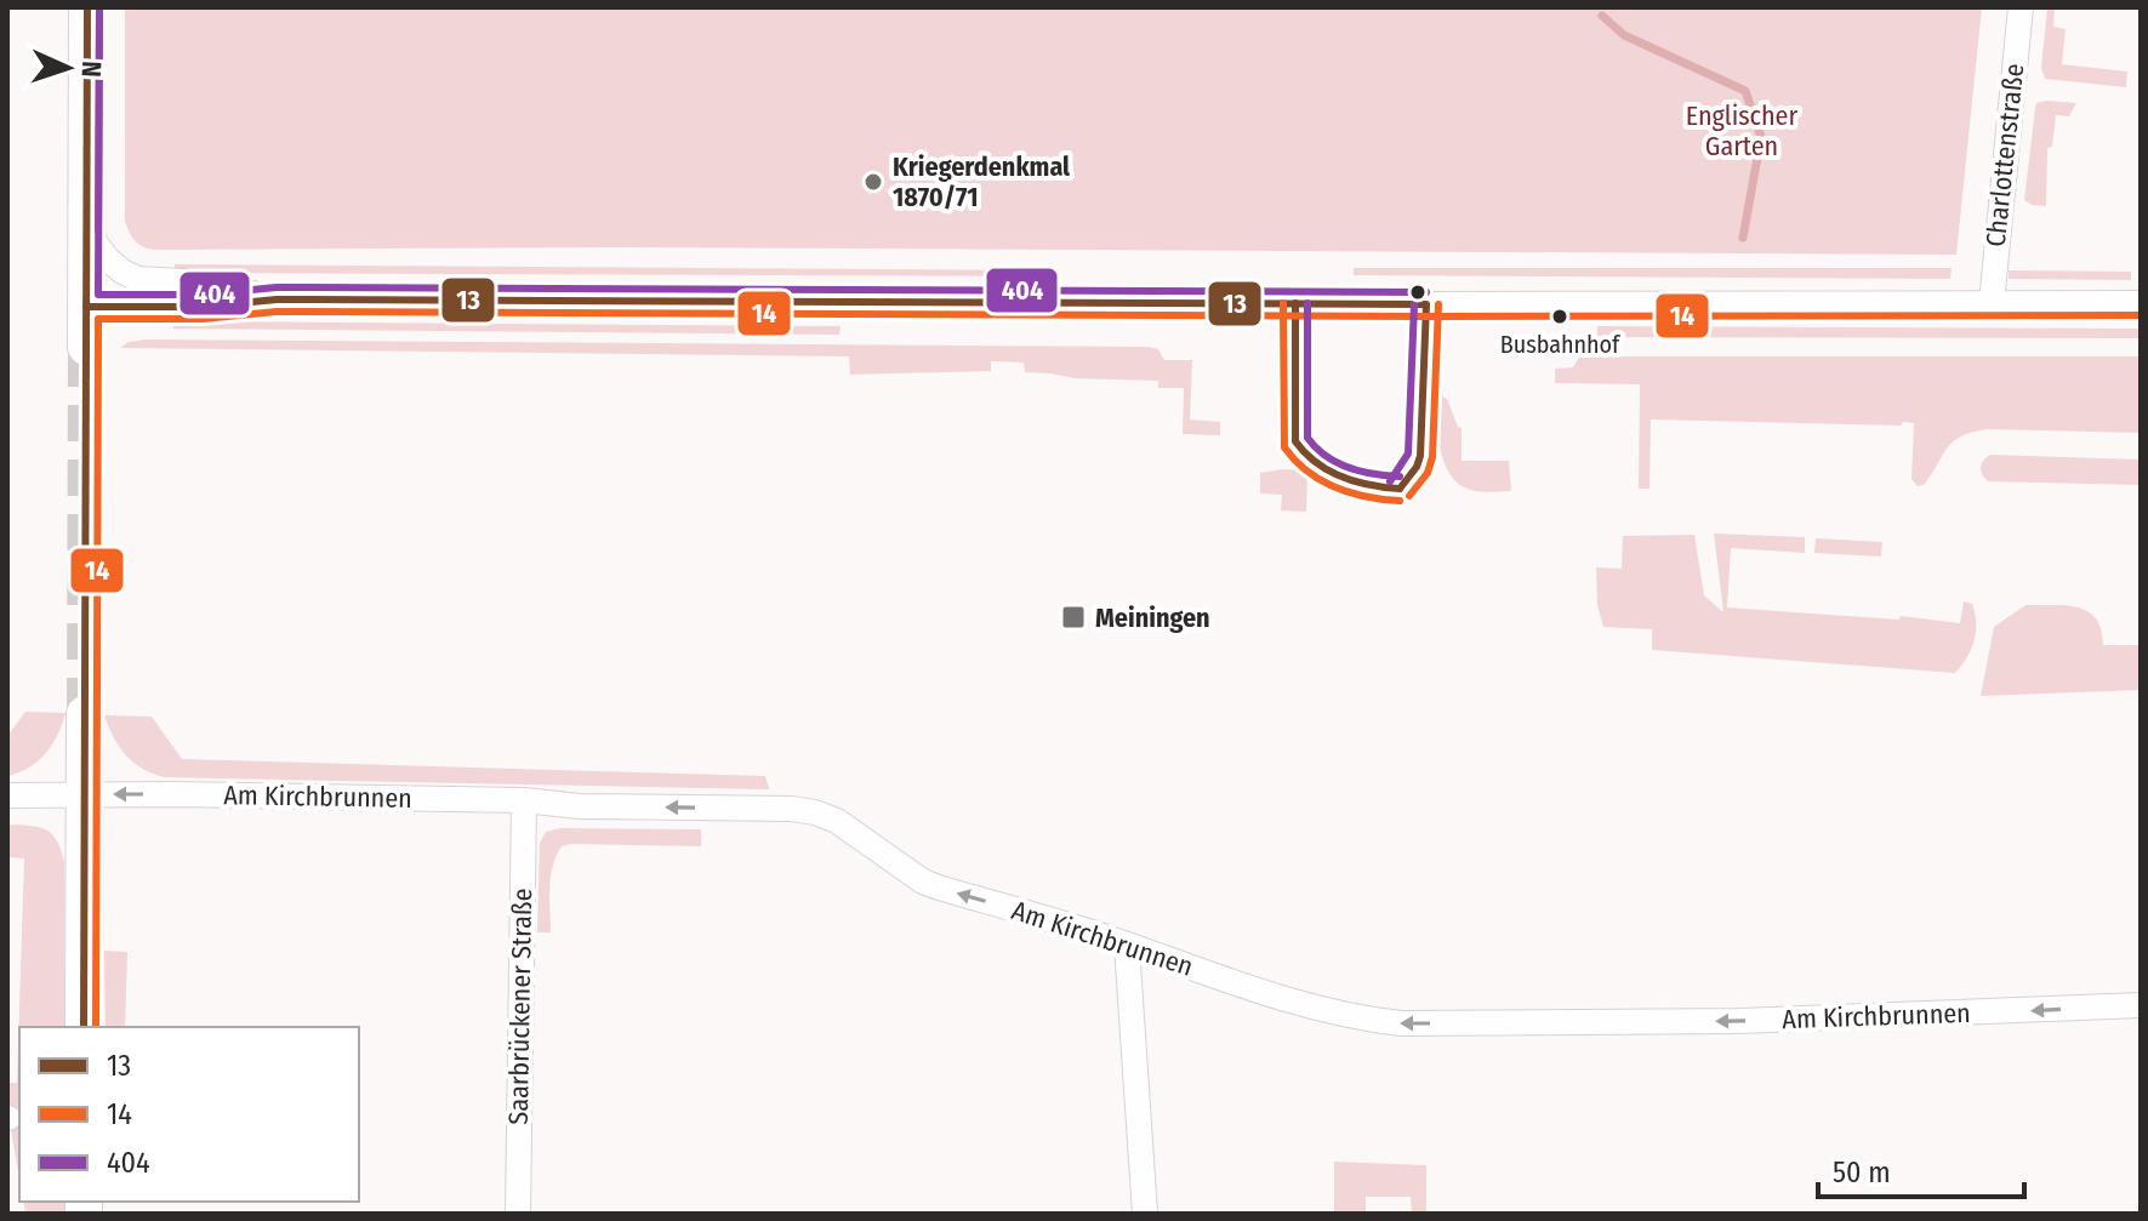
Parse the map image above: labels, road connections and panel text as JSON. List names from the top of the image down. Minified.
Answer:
{"streets":{"street":["Charlottenstraße","Am Kirchbrunnen","Saarbrückener Straße"]},"crossings":[["Am Kirchbrunnen","Saarbrückener Straße"]],"one_way":["Am Kirchbrunnen"],"parks":["Englischer Garten"],"places":{"other":["Kriegerdenkmal 1870/71","Busbahnhof"],"transit":["Meiningen"]},"lines":["transit line 13","transit line 14","transit line 404"],"legend":["13","14","404"],"scale_bar":"50 m","north":"right"}
